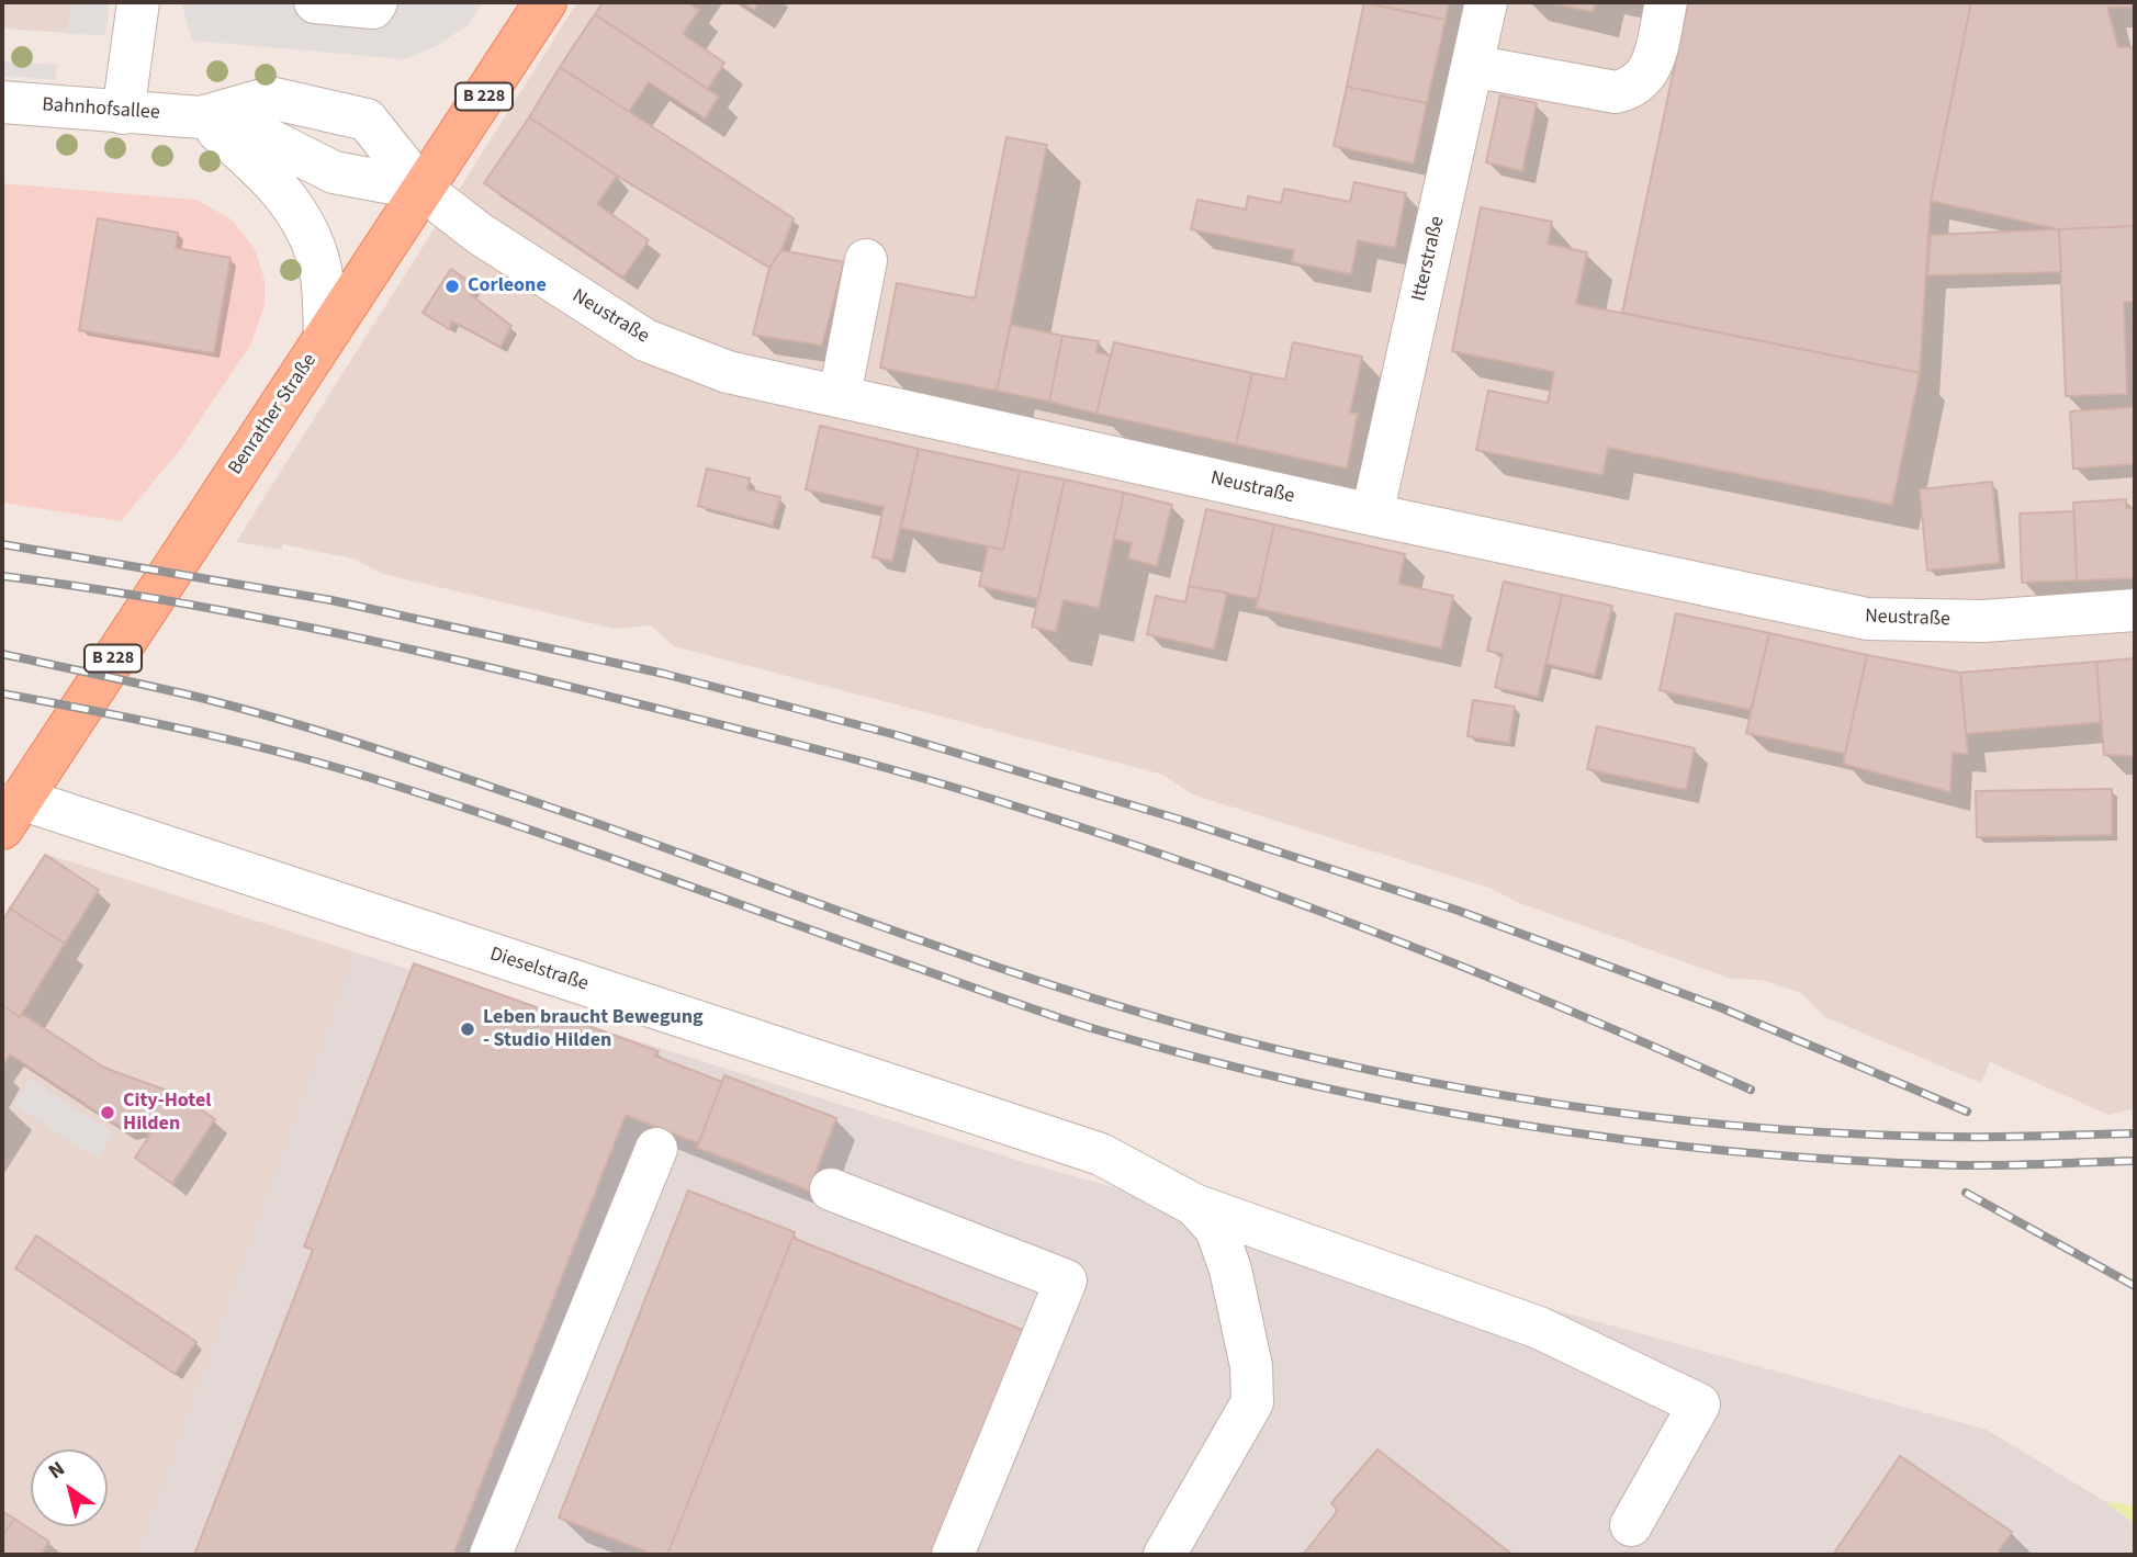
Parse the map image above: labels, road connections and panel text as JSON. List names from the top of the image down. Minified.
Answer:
{"streets":{"main road":["B 228","Benrather Straße"],"street":["Bahnhofsallee","Itterstraße","Neustraße","Dieselstraße"]},"crossings":[["Bahnhofsallee","Neustraße"],["Bahnhofsallee","Benrather Straße"],["Itterstraße","Neustraße"],["Neustraße","Benrather Straße"],["Benrather Straße","Dieselstraße"]],"places":["Corleone","Leben braucht Bewegung - Studio Hilden","City-Hotel Hilden"],"north":"top left"}
